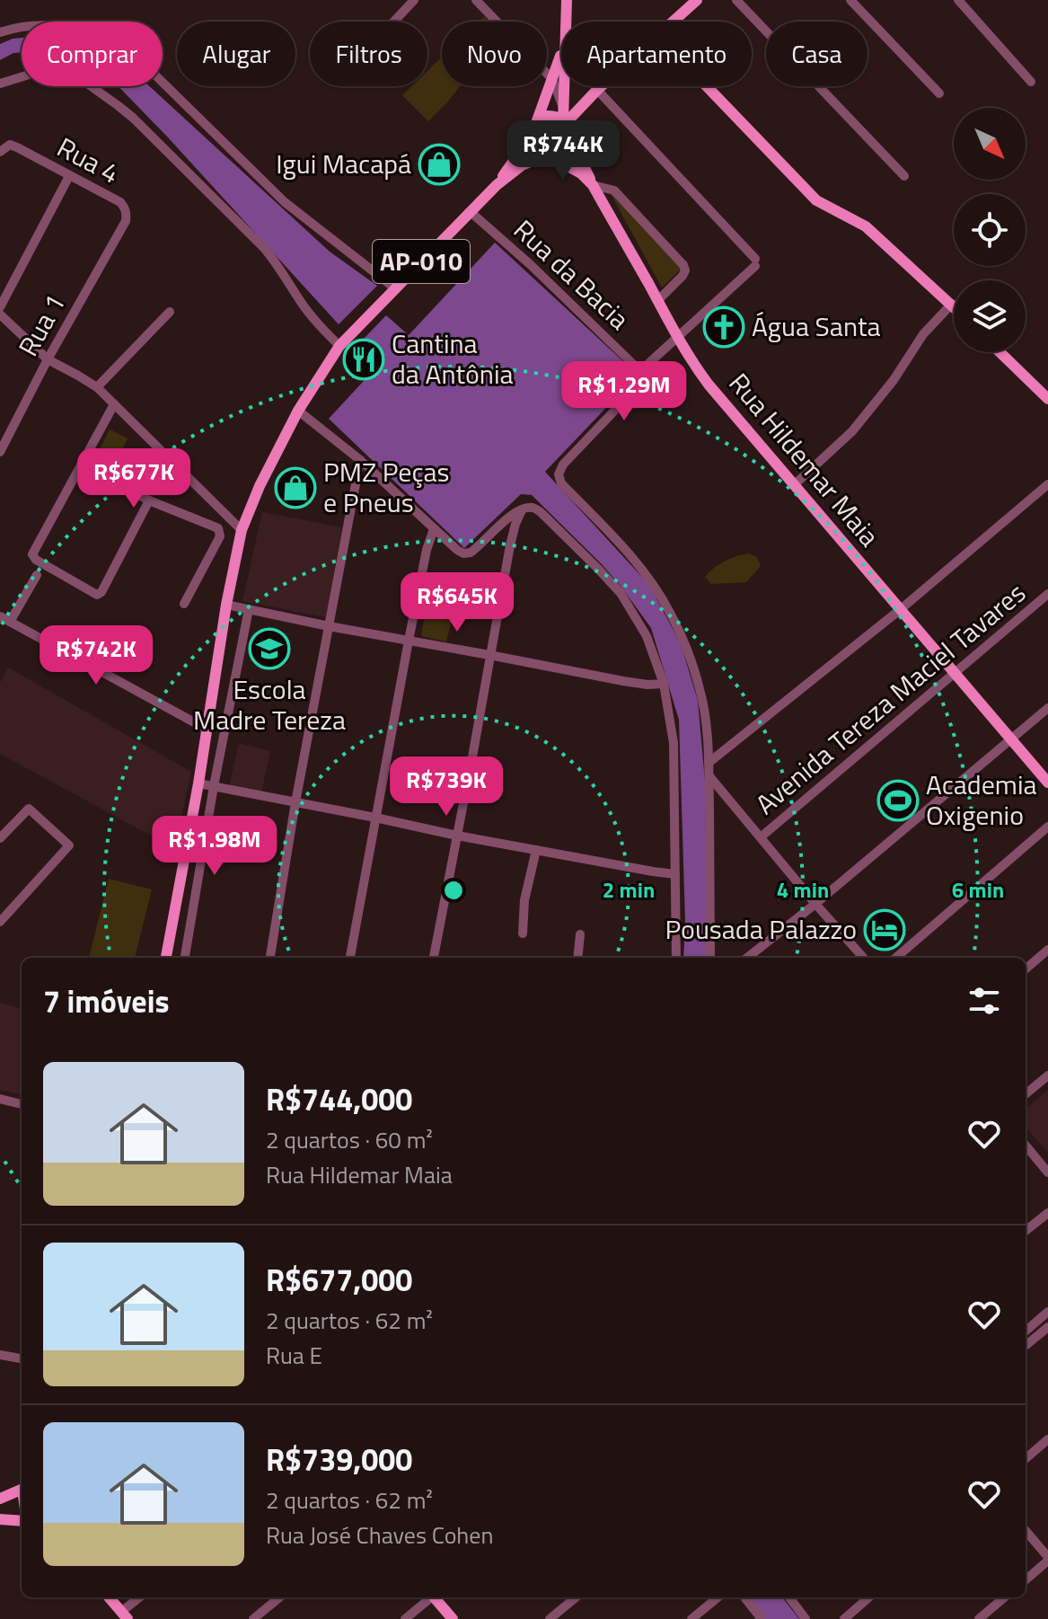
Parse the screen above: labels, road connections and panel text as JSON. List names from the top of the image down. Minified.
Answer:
{"streets":{"main road":["AP-010","Rua Hildemar Maia"],"street":["Rua 4","Rua da Bacia","Rua 1","Avenida Tereza Maciel Tavares"]},"crossings":[["Rua 4","Rua 1"],["AP-010","Rua da Bacia"],["AP-010","Rua Hildemar Maia"],["Rua Hildemar Maia","Avenida Tereza Maciel Tavares"]],"places":{"shop":["Igui Macapá","PMZ Peças e Pneus"],"church":["Água Santa"],"restaurant":["Cantina da Antônia"],"school or university":["Escola Madre Tereza"],"sports":["Academia Oxigenio"],"hotel":["Pousada Palazzo"]},"north":"bottom right","page":{"chip":["Comprar","Alugar","Filtros","Novo","Apartamento","Casa"],"price":["R$744K","R$1.29M","R$677K","R$645K","R$742K","R$739K","R$1.98M"],"heading":"7 imóveis","list":[{"name":"R$744,000","note":"2 quartos · 60 m² · Rua Hildemar Maia"},{"name":"R$677,000","note":"2 quartos · 62 m² · Rua E"},{"name":"R$739,000","note":"2 quartos · 62 m² · Rua José Chaves Cohen"}]},"rings":["2 min","4 min","6 min"]}
